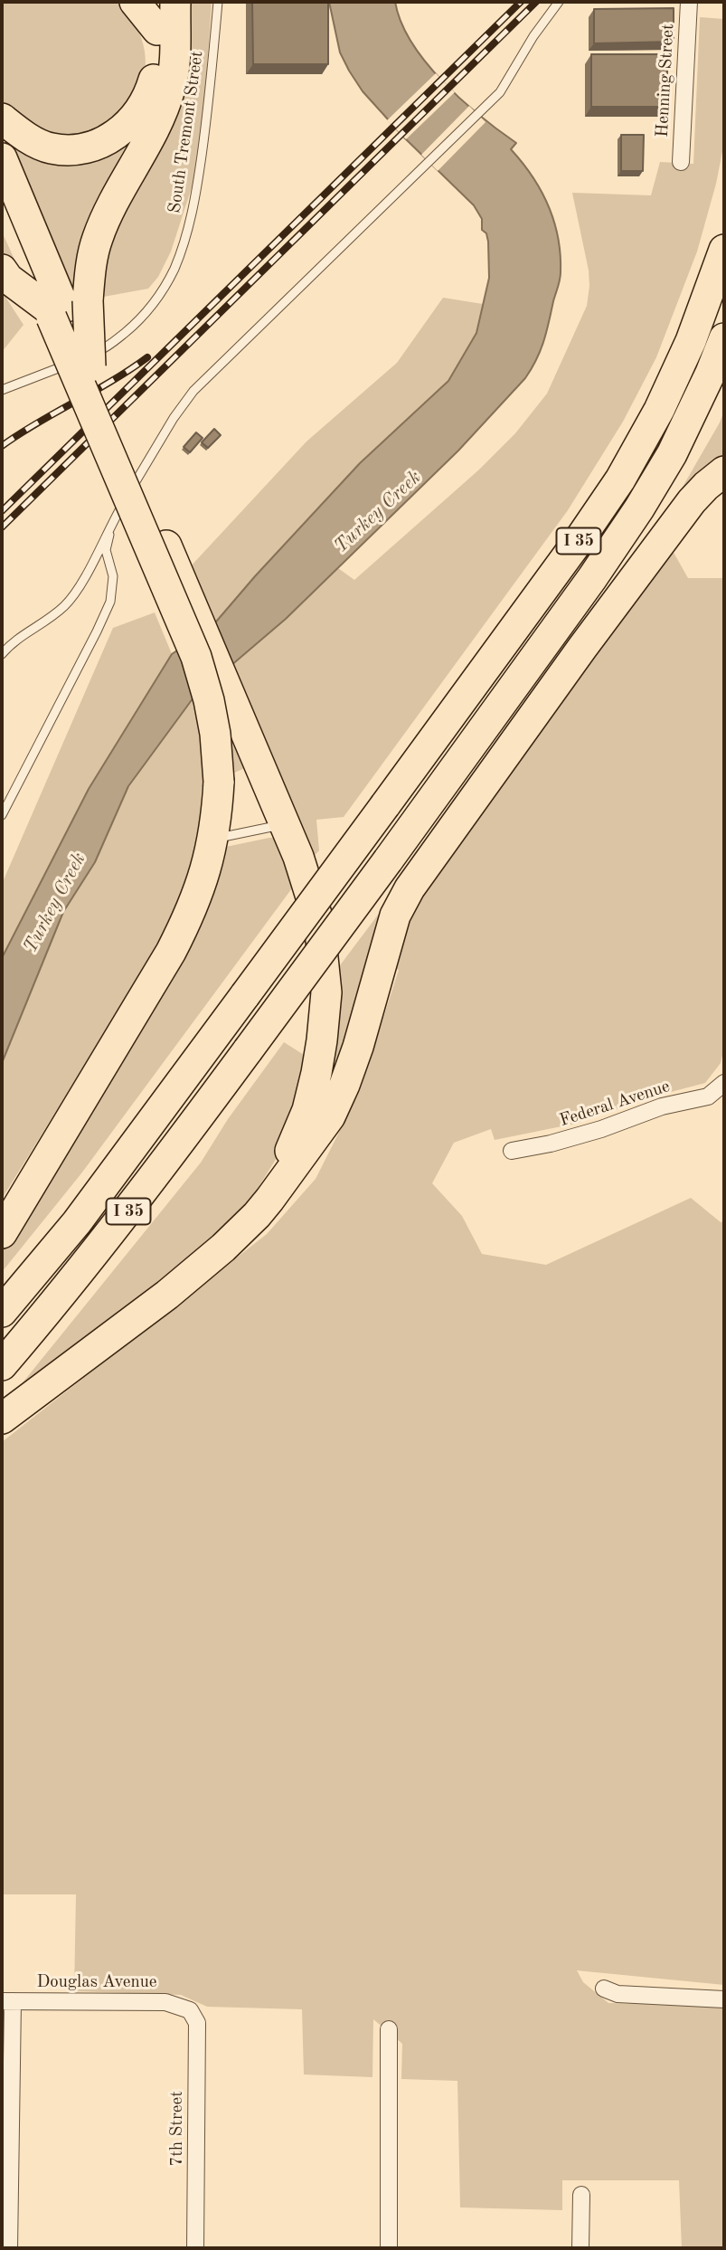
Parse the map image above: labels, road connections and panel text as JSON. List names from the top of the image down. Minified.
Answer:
{"streets":{"highway":["I 35"],"street":["Henning Street","Federal Avenue","Douglas Avenue","7th Street"],"lane":["South Tremont Street"]},"crossings":[["Douglas Avenue","7th Street"]],"water":["Turkey Creek"]}
